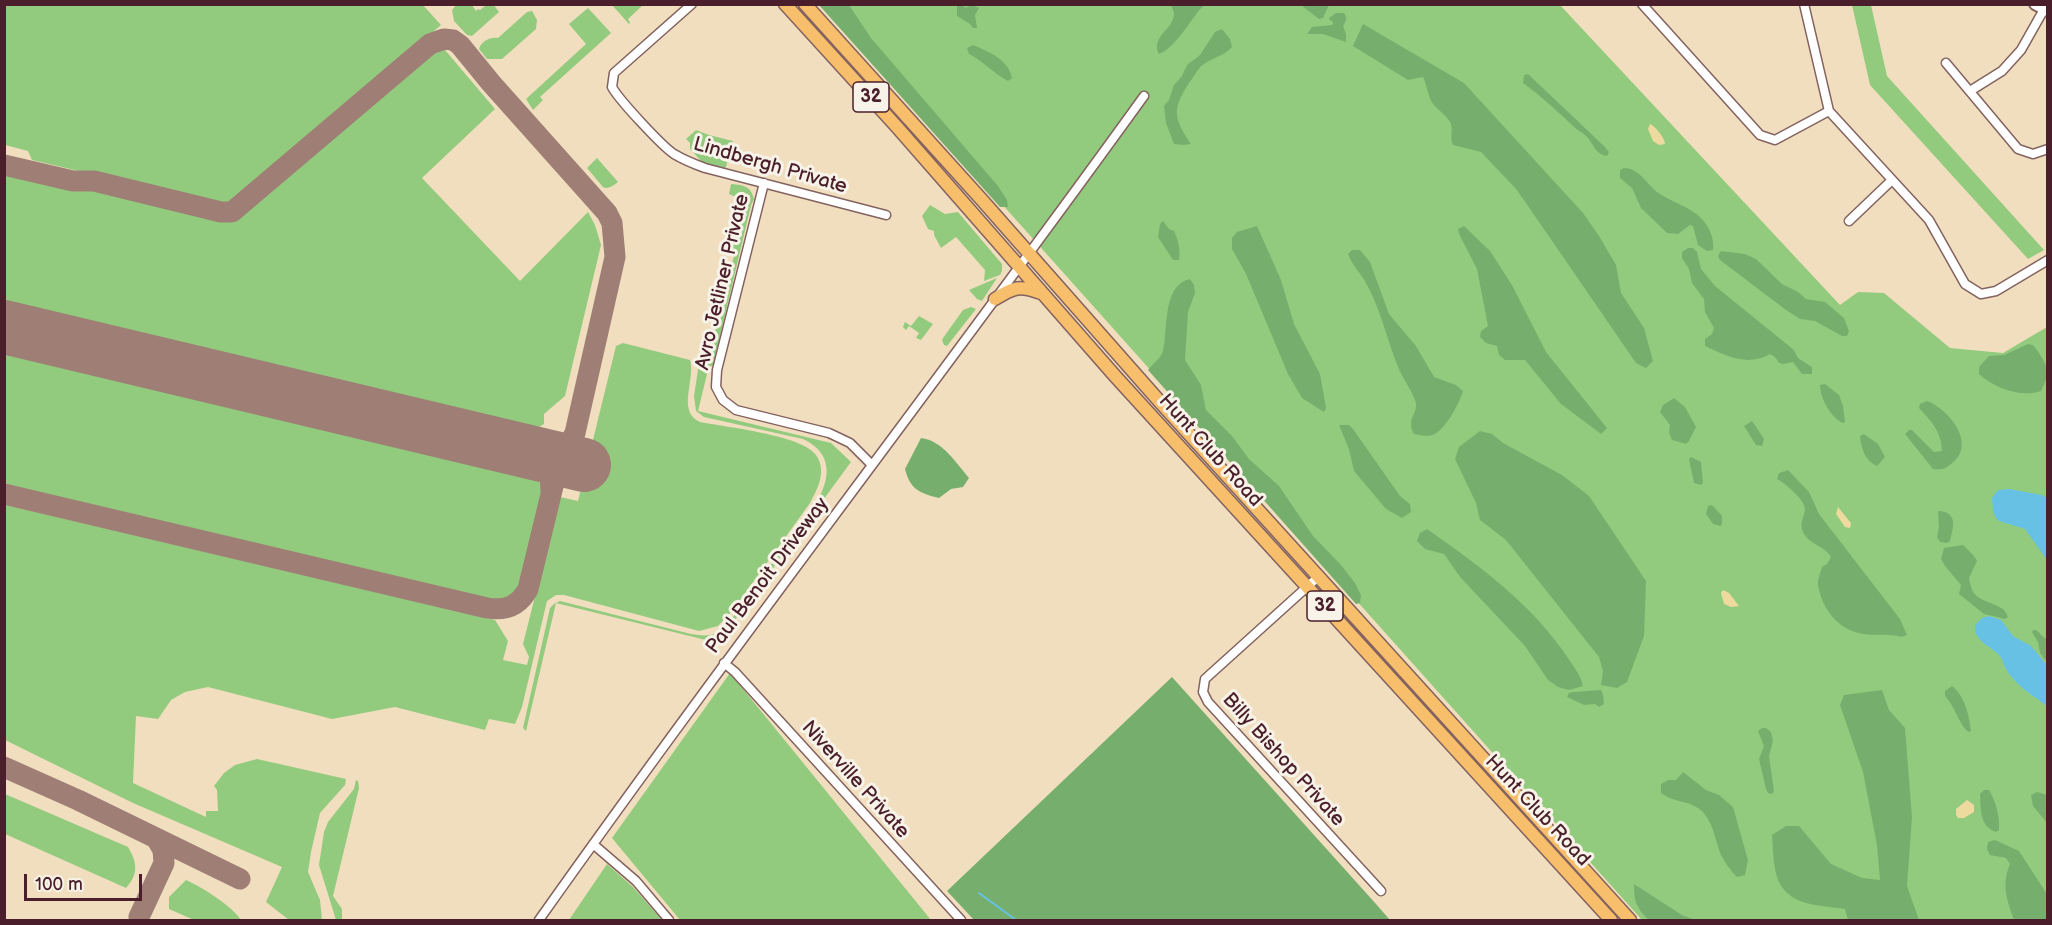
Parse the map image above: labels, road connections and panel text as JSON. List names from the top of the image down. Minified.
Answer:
{"streets":{"main road":["32","Hunt Club Road"],"street":["Lindbergh Private","Avro Jetliner Private","Paul Benoit Driveway","Billy Bishop Private","Niverville Private"]},"crossings":[["Lindbergh Private","Avro Jetliner Private"],["Avro Jetliner Private","Paul Benoit Driveway"],["Hunt Club Road","Paul Benoit Driveway"],["Hunt Club Road","Billy Bishop Private"],["Paul Benoit Driveway","Niverville Private"]],"scale_bar":"100 m"}
